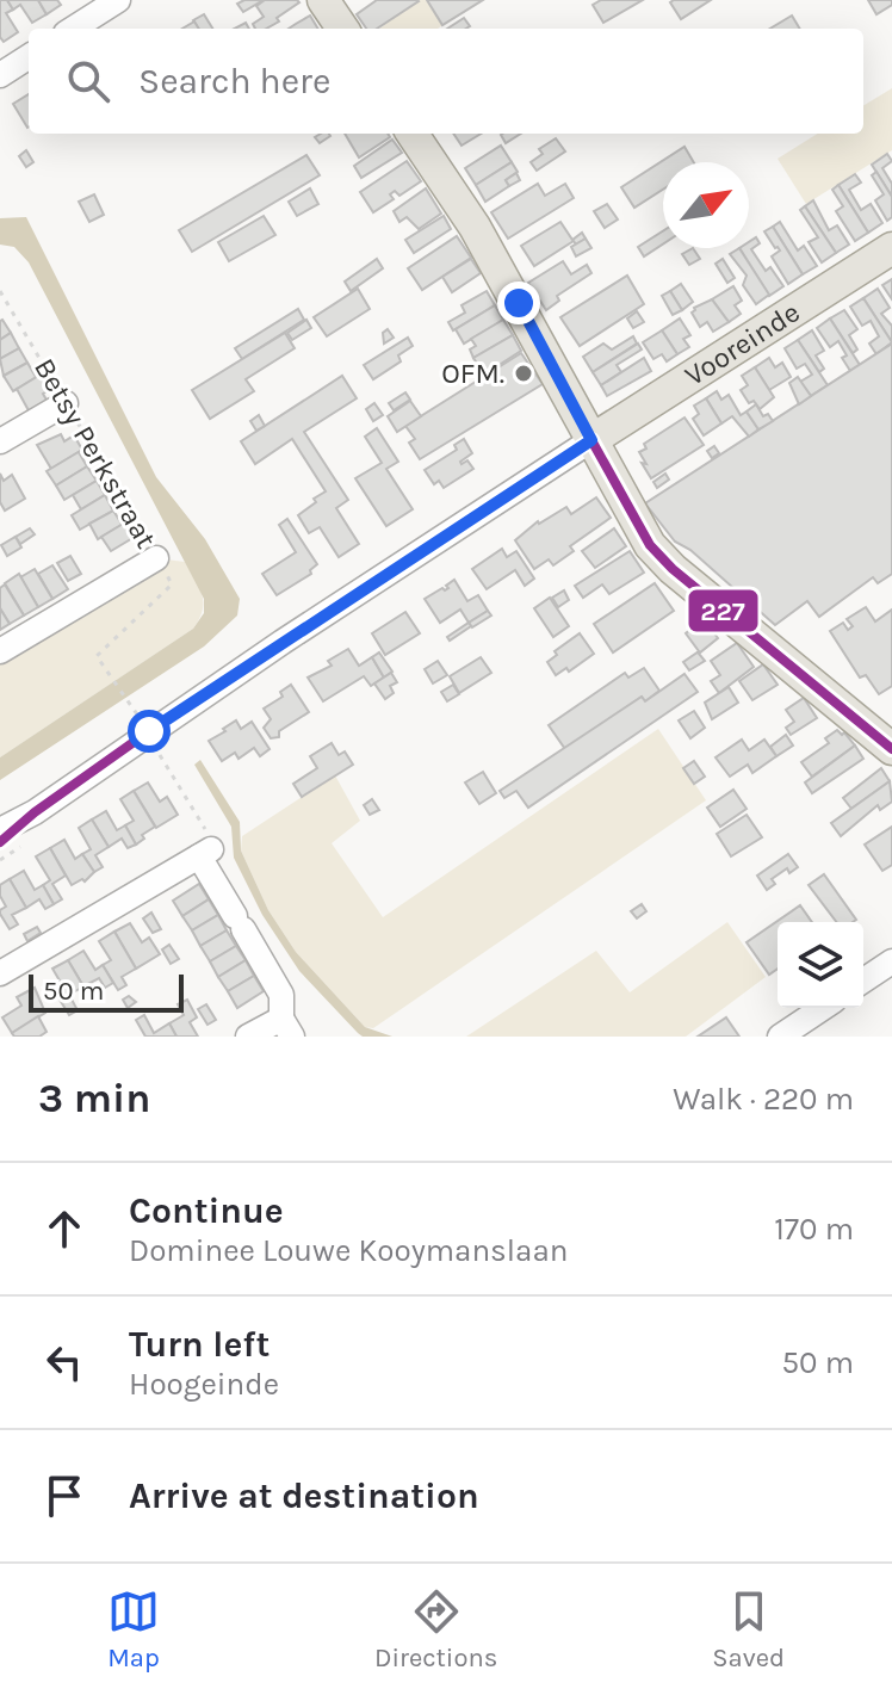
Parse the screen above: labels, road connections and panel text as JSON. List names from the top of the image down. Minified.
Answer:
{"streets":{"main road":["Vooreinde"],"street":["Betsy Perkstraat"]},"places":["OFM."],"lines":["transit line 227"],"scale_bar":"50 m","north":"top right","page":{"search":"Search here","scale":"50 m","heading":["3 min","Walk · 220 m"],"list":[["Continue","Dominee Louwe Kooymanslaan","170 m"],["Turn left","Hoogeinde","50 m"],"Arrive at destination"],"nav":["Map","Directions","Saved"]}}
